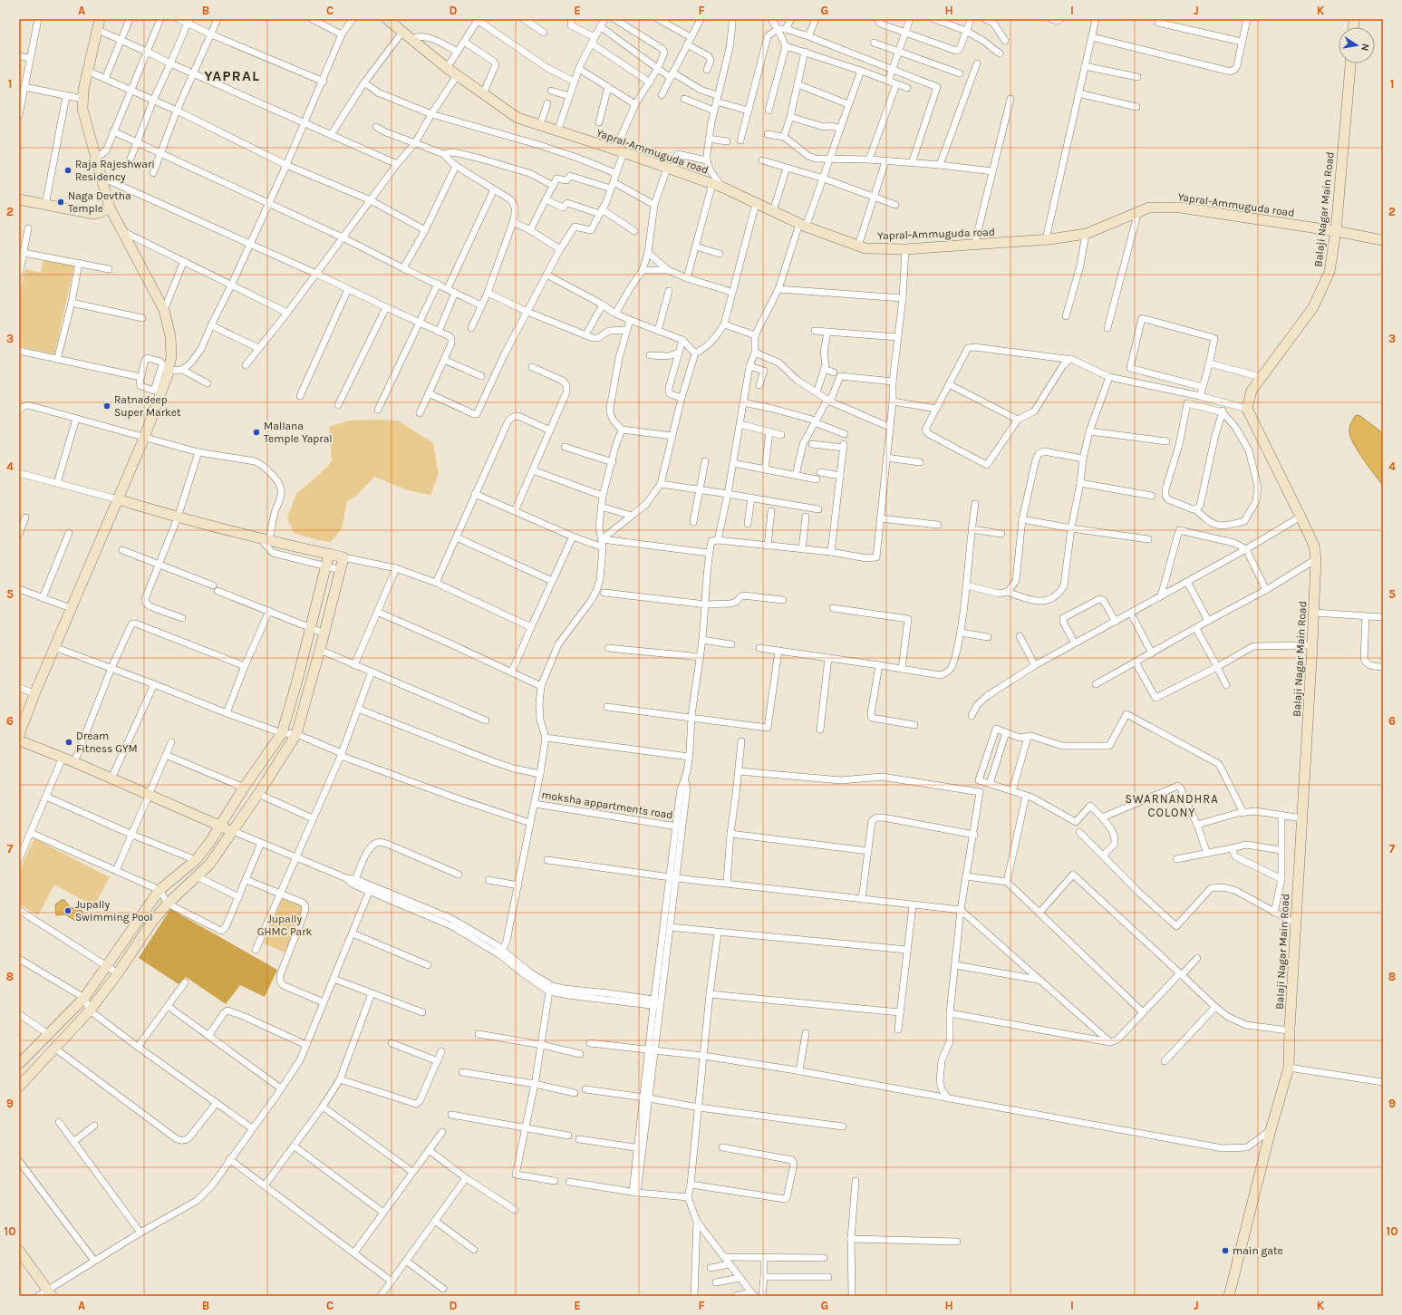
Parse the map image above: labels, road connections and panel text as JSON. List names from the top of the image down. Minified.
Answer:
{"streets":{"street":["Yapral-Ammuguda road","Balaji Nagar Main Road","moksha appartments road"]},"crossings":[["Yapral-Ammuguda road","Balaji Nagar Main Road"]],"districts":["YAPRAL","SWARNANDHRA COLONY"],"parks":["Jupally GHMC Park"],"places":["Raja Rajeshwari Residency","Naga Devtha Temple","Ratnadeep Super Market","Mallana Temple Yapral","Dream Fitness GYM","Jupally Swimming Pool","main gate"],"north":"right","grid":{"columns":["A","B","C","D","E","F","G","H","I","J","K"],"rows":["1","2","3","4","5","6","7","8","9","10"]}}
